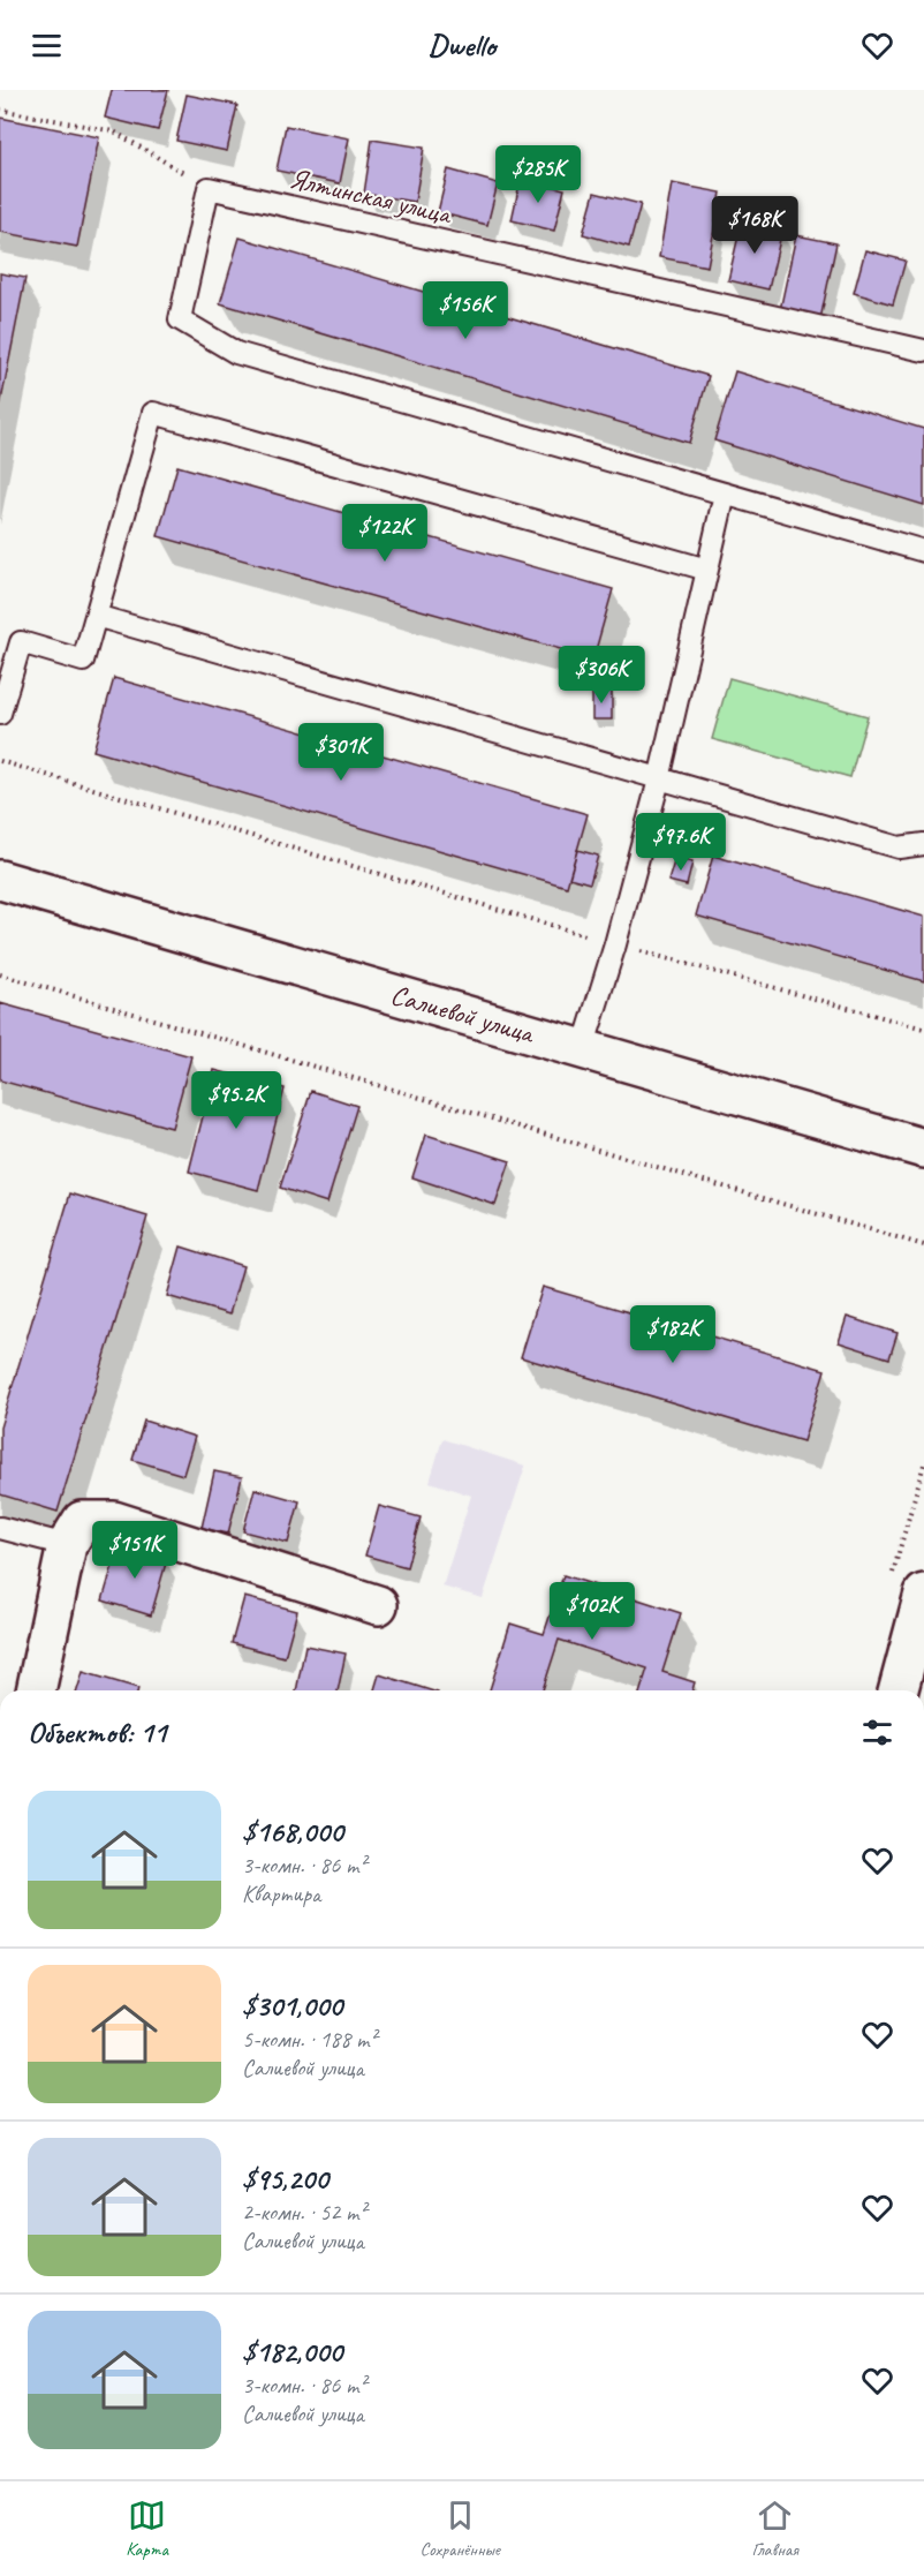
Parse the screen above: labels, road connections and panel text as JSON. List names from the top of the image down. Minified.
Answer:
{"streets":{"main road":["Салиевой улица"],"lane":["Ялтинская улица"]},"page":{"header":"Dwello","price":["$285K","$168K","$156K","$122K","$306K","$301K","$97.6K","$95.2K","$182K","$151K","$102K"],"heading":"Объектов: 11","list":[{"name":"$168,000","note":"3-комн. · 86 m² · Квартира"},{"name":"$301,000","note":"5-комн. · 188 m² · Салиевой улица"},{"name":"$95,200","note":"2-комн. · 52 m² · Салиевой улица"},{"name":"$182,000","note":"3-комн. · 86 m² · Салиевой улица"}],"tabs":["Карта","Сохранённые","Главная"]}}
